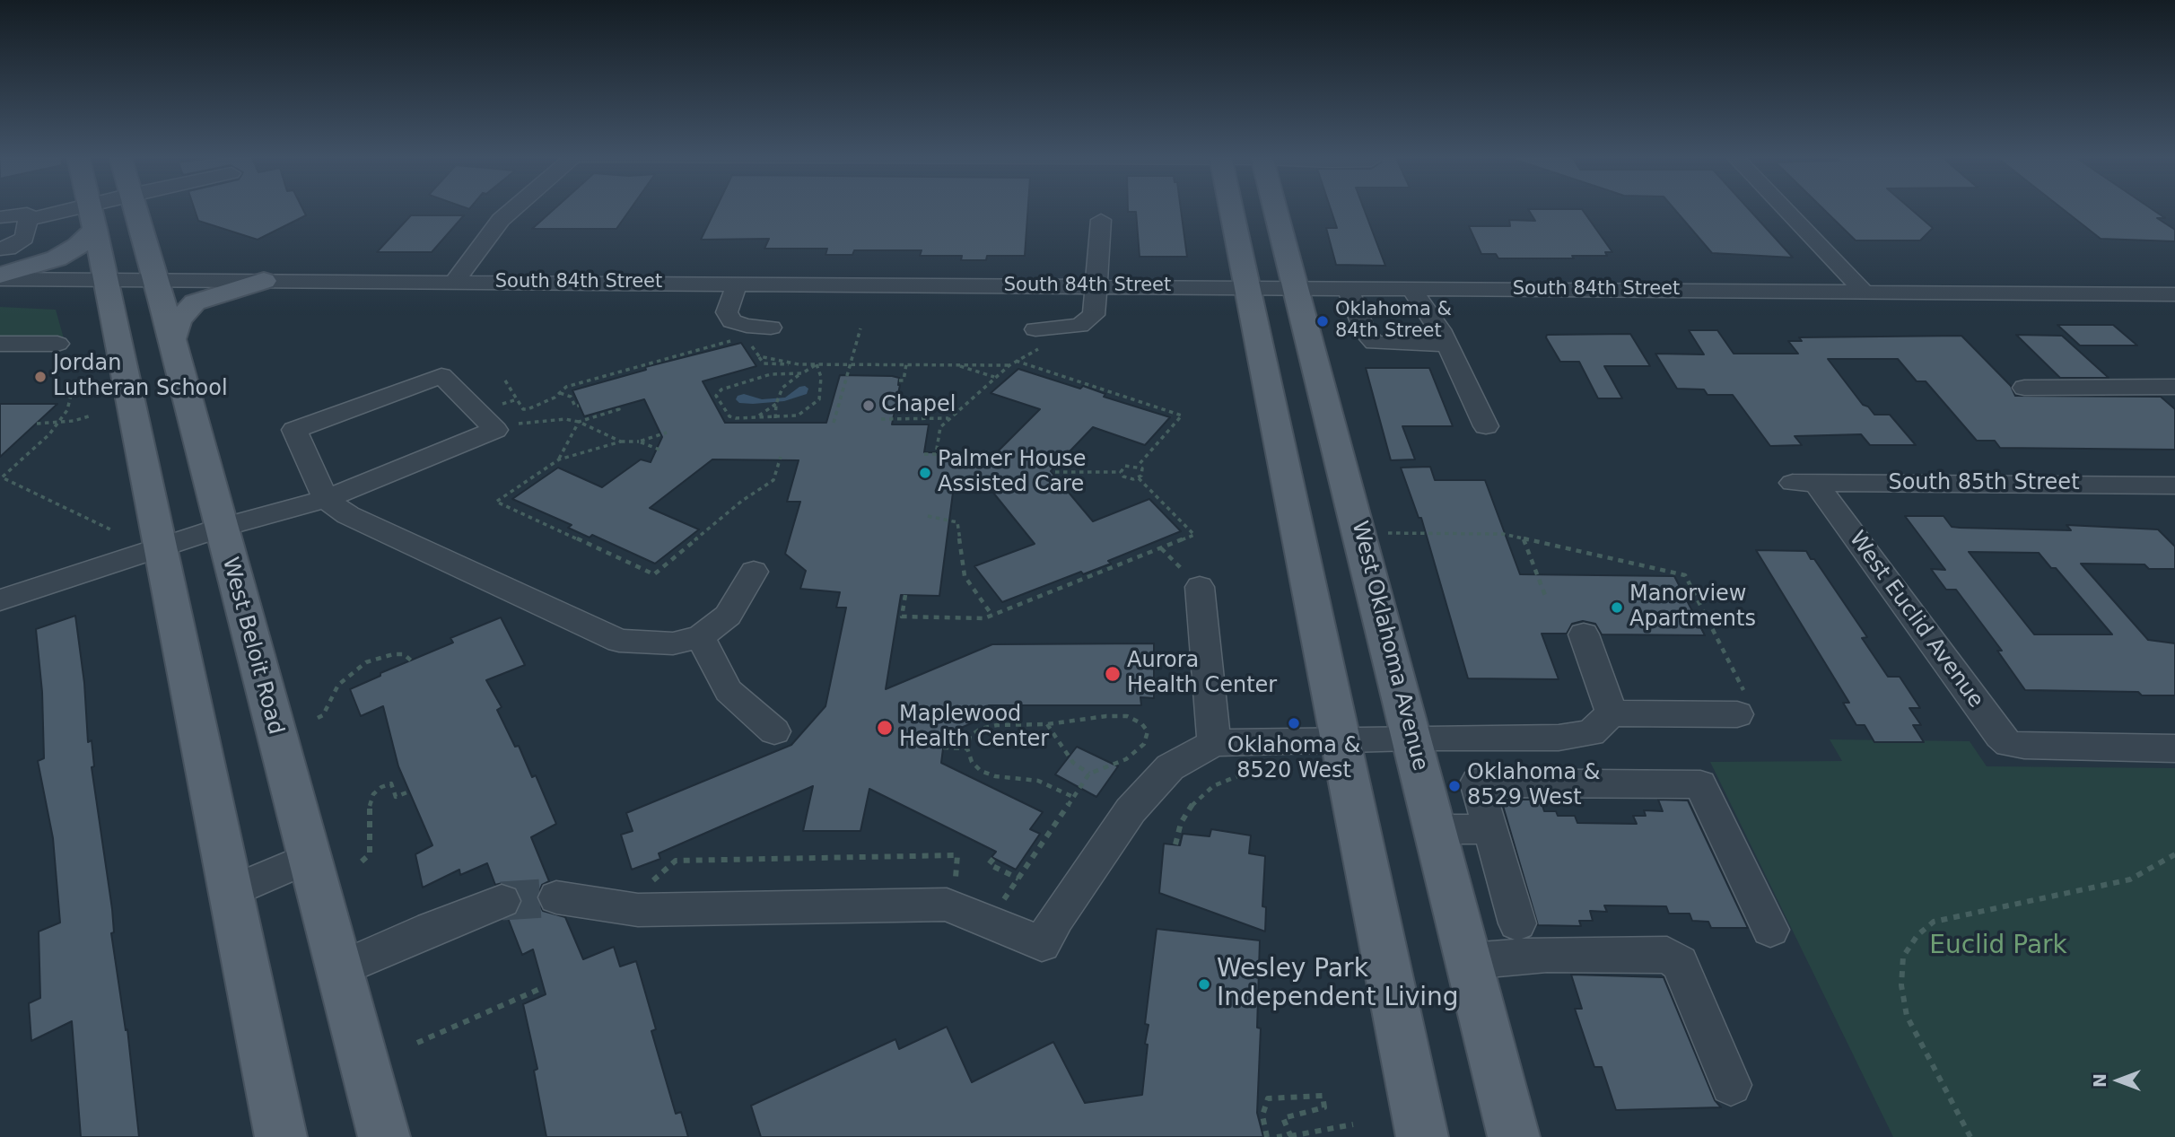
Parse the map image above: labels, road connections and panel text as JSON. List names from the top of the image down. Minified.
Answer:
{"streets":{"main road":["West Beloit Road","West Oklahoma Avenue"],"street":["South 84th Street","South 85th Street","West Euclid Avenue"]},"crossings":[["South 84th Street","West Beloit Road"],["South 84th Street","West Oklahoma Avenue"],["South 85th Street","West Euclid Avenue"]],"parks":["Euclid Park"],"places":["Oklahoma & 84th Street","Jordan Lutheran School","Chapel","Palmer House Assisted Care","Manorview Apartments","Aurora Health Center","Oklahoma & 8520 West","Maplewood Health Center","Oklahoma & 8529 West","Wesley Park Independent Living"],"north":"left"}
